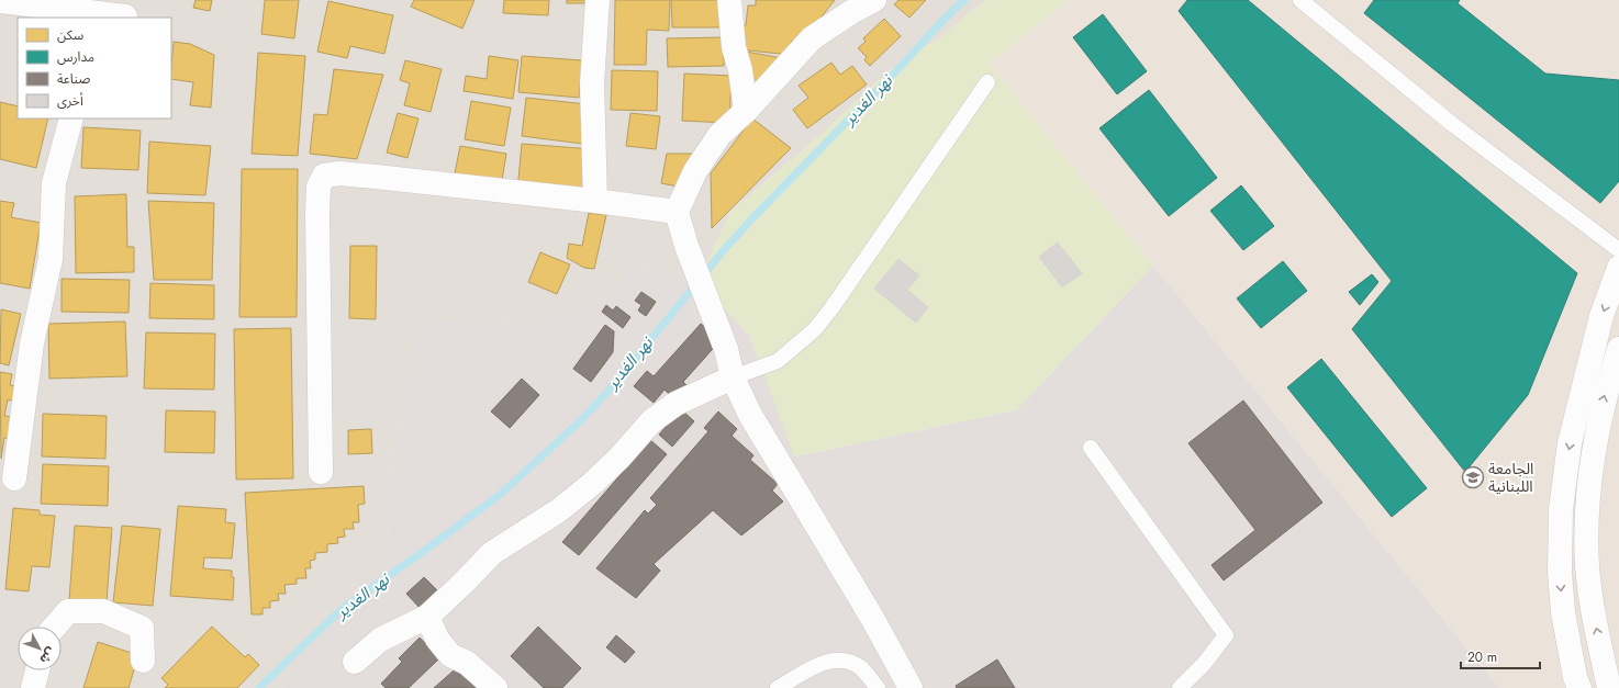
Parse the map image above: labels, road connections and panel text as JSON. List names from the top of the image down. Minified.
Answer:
{"water":["نهر الغدير"],"places":{"school or university":["الجامعة اللبنانية"]},"legend":["سكن","مدارس","صناعة","أخرى"],"scale_bar":"20 m","north":"bottom right"}
